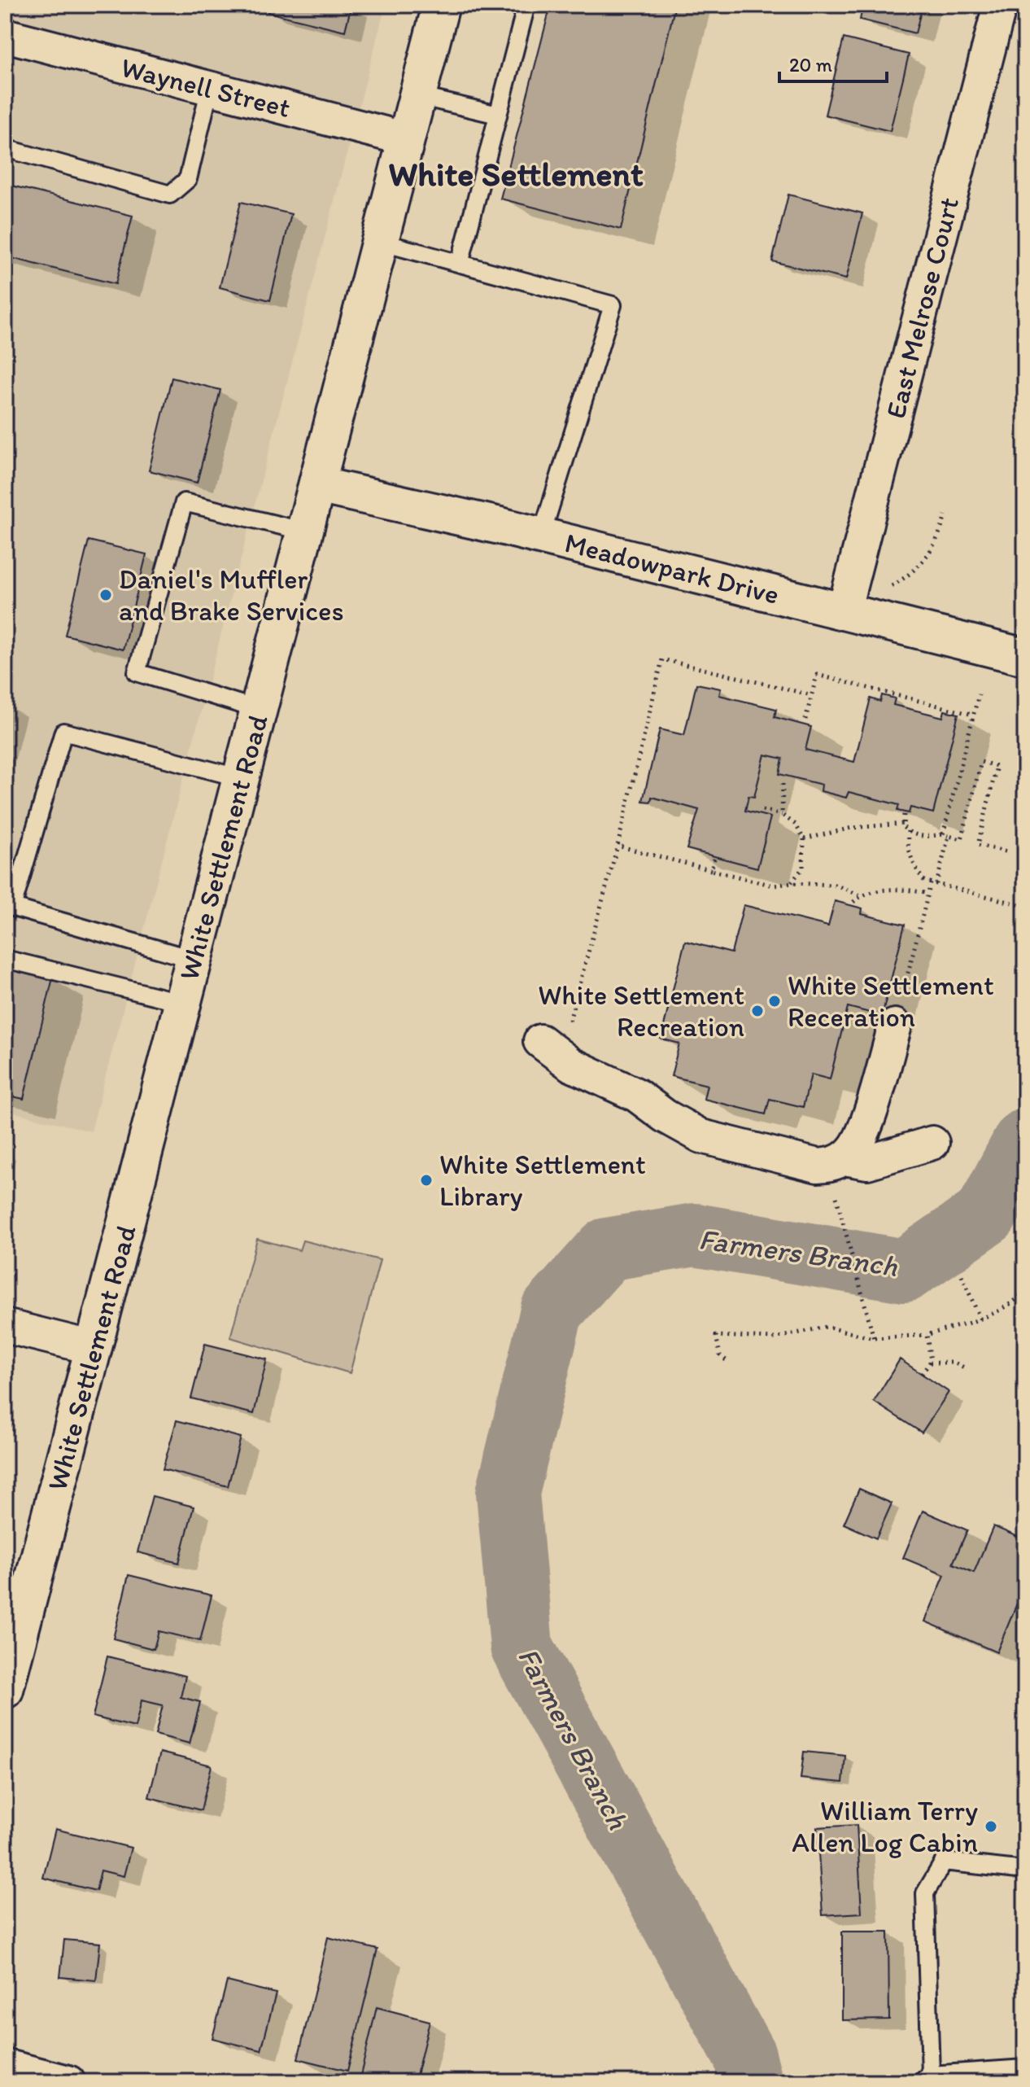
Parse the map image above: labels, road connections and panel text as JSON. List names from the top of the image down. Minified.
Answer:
{"streets":{"main road":["Meadowpark Drive","White Settlement Road"],"street":["Waynell Street","East Melrose Court"]},"crossings":[["Waynell Street","White Settlement Road"],["East Melrose Court","Meadowpark Drive"],["Meadowpark Drive","White Settlement Road"]],"districts":["White Settlement"],"water":["Farmers Branch"],"places":["Daniel's Muffler and Brake Services","White Settlement Receration","White Settlement Recreation","White Settlement Library","William Terry Allen Log Cabin"],"scale_bar":"20 m"}
